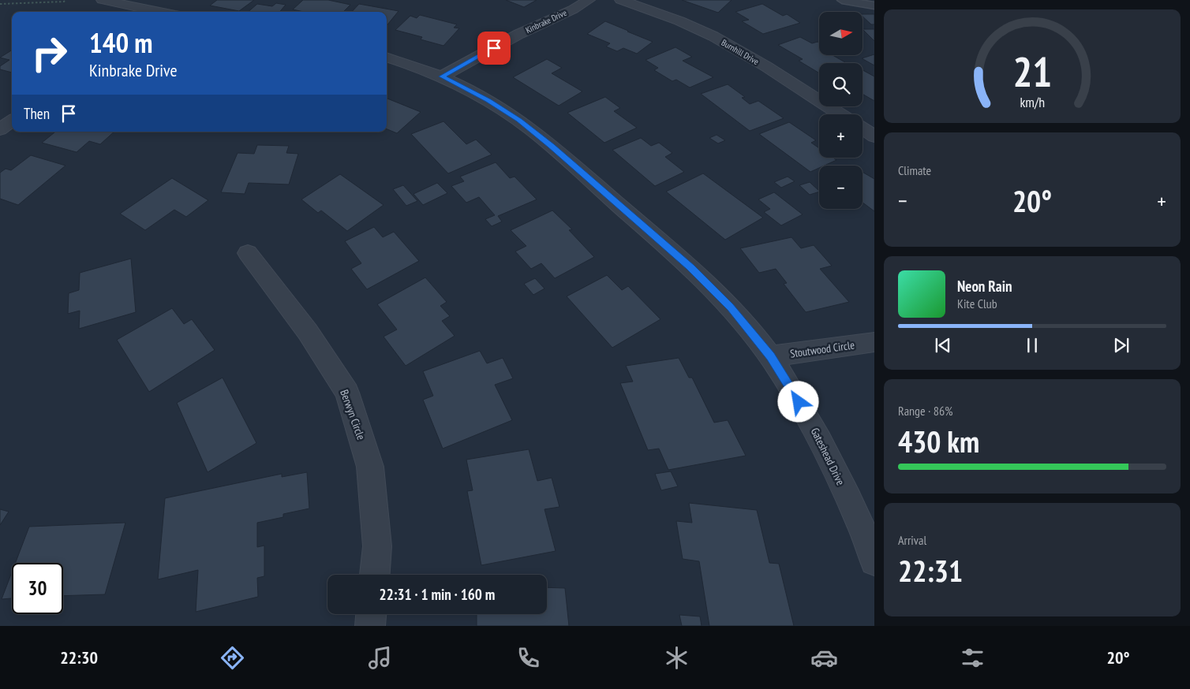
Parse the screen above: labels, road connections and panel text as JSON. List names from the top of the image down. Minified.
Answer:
{"streets":{"street":["Kinbrake Drive","Burnhill Drive","Stoutwood Circle","Berwyn Circle","Gateshead Drive"]},"crossings":[["Kinbrake Drive","Gateshead Drive"],["Stoutwood Circle","Gateshead Drive"]],"north":"right","page":{"map_buttons":["+","−"],"turn":["140 m","Kinbrake Drive"],"then":"Then","tile":["Climate",["Range · 86%","430 km"],["Arrival","22:31"]],"heat":["−","20°","+"],"song":["Neon Rain","Kite Club"],"limit":"30","trip":"22:31 · 1 min · 160 m","tabs":["22:30","20°"],"gauge":["21","km/h"]}}
